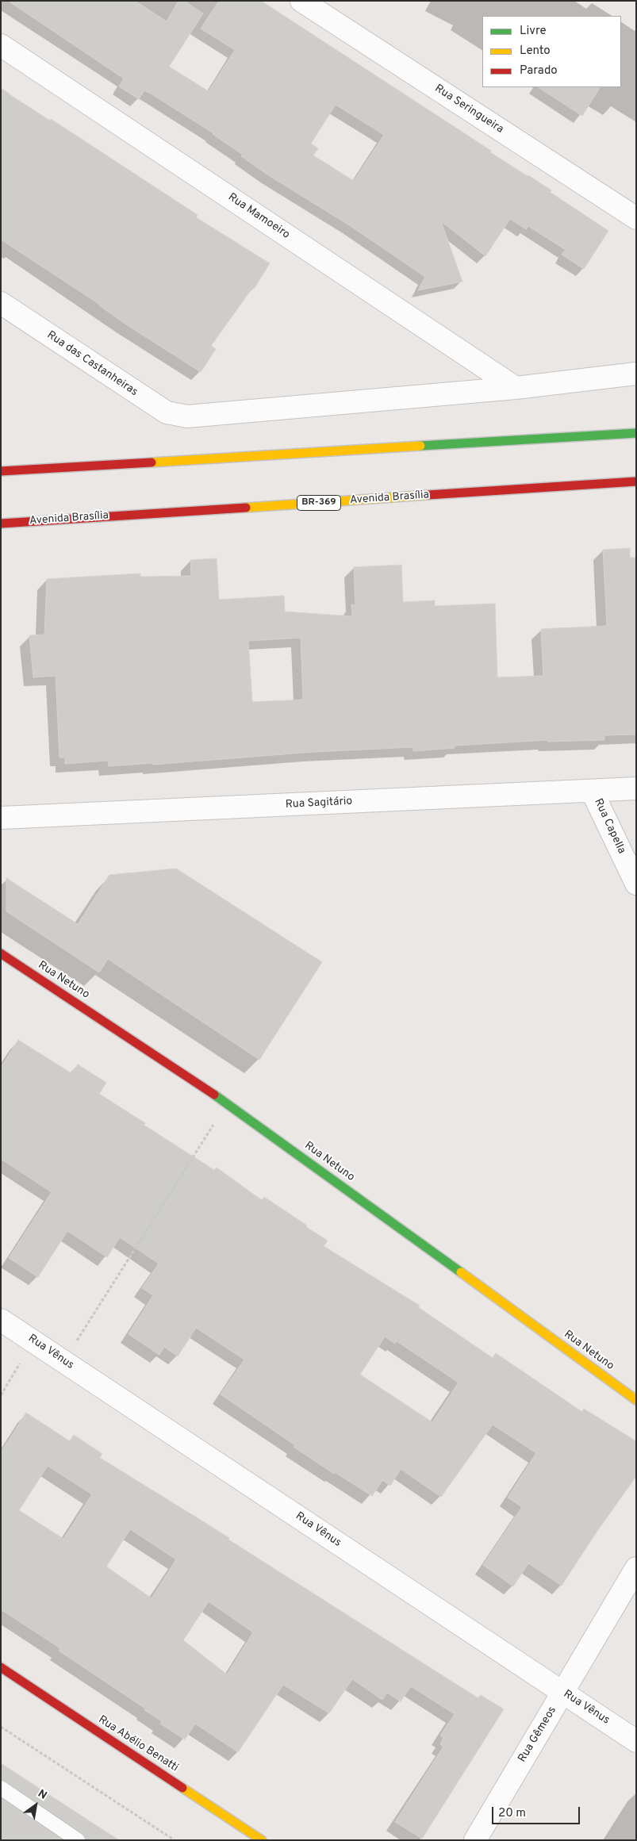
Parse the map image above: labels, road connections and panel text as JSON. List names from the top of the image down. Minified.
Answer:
{"streets":{"main road":["Avenida Brasília","BR-369","Rua Netuno","Rua Abélio Benatti"],"street":["Rua Seringueira","Rua Mamoeiro","Rua das Castanheiras","Rua Sagitário","Rua Capella","Rua Vênus","Rua Gêmeos"]},"crossings":[["Rua Mamoeiro","Rua das Castanheiras"],["Rua Sagitário","Rua Capella"],["Rua Vênus","Rua Gêmeos"]],"legend":["Livre","Lento","Parado"],"scale_bar":"20 m","north":"top right"}
